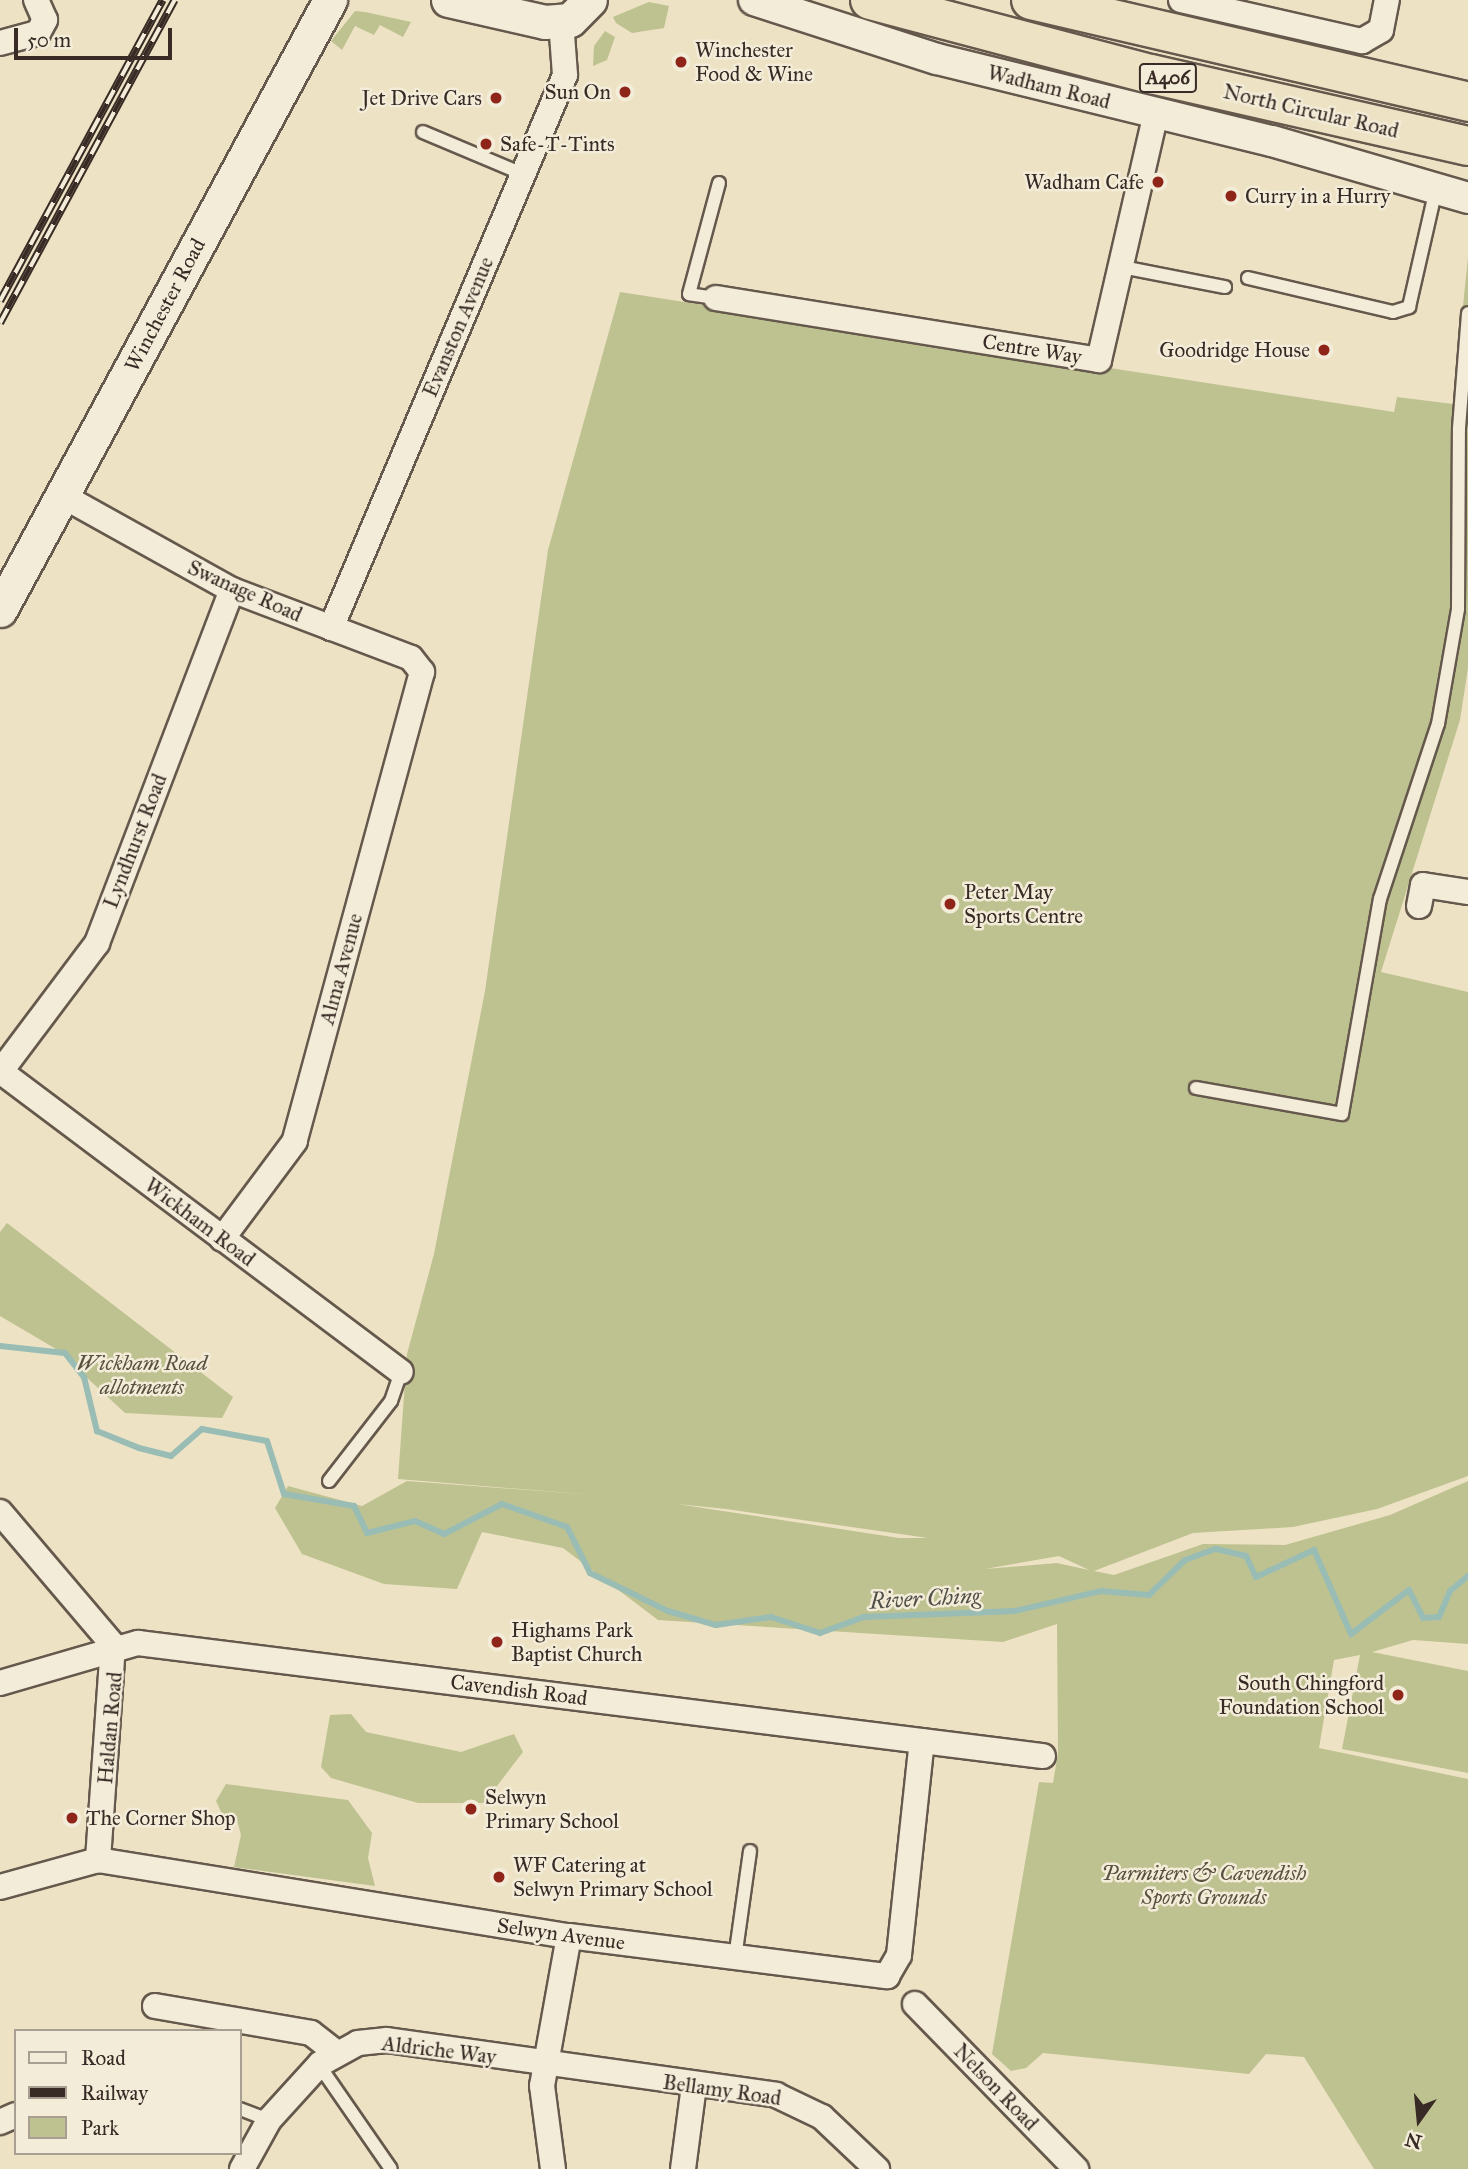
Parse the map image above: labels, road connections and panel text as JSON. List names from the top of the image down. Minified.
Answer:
{"streets":{"highway":["A406","North Circular Road"],"main road":["Winchester Road"],"street":["Wadham Road","Evanston Avenue","Centre Way","Swanage Road","Lyndhurst Road","Alma Avenue","Wickham Road","Cavendish Road","Haldan Road","Selwyn Avenue","Aldriche Way","Nelson Road","Bellamy Road"]},"crossings":[["Wadham Road","Centre Way"],["Winchester Road","Swanage Road"],["Evanston Avenue","Swanage Road"],["Swanage Road","Lyndhurst Road"],["Swanage Road","Alma Avenue"],["Lyndhurst Road","Wickham Road"],["Alma Avenue","Wickham Road"],["Cavendish Road","Haldan Road"],["Cavendish Road","Selwyn Avenue"],["Haldan Road","Selwyn Avenue"],["Aldriche Way","Bellamy Road"]],"water":["River Ching"],"parks":["Wickham Road allotments","Parmiters & Cavendish Sports Grounds"],"places":["Winchester Food & Wine","Sun On","Jet Drive Cars","Safe-T-Tints","Wadham Cafe","Curry in a Hurry","Goodridge House","Peter May Sports Centre","Highams Park Baptist Church","South Chingford Foundation School","Selwyn Primary School","The Corner Shop","WF Catering at Selwyn Primary School"],"legend":["Road","Railway","Park"],"scale_bar":"50 m","north":"bottom"}
